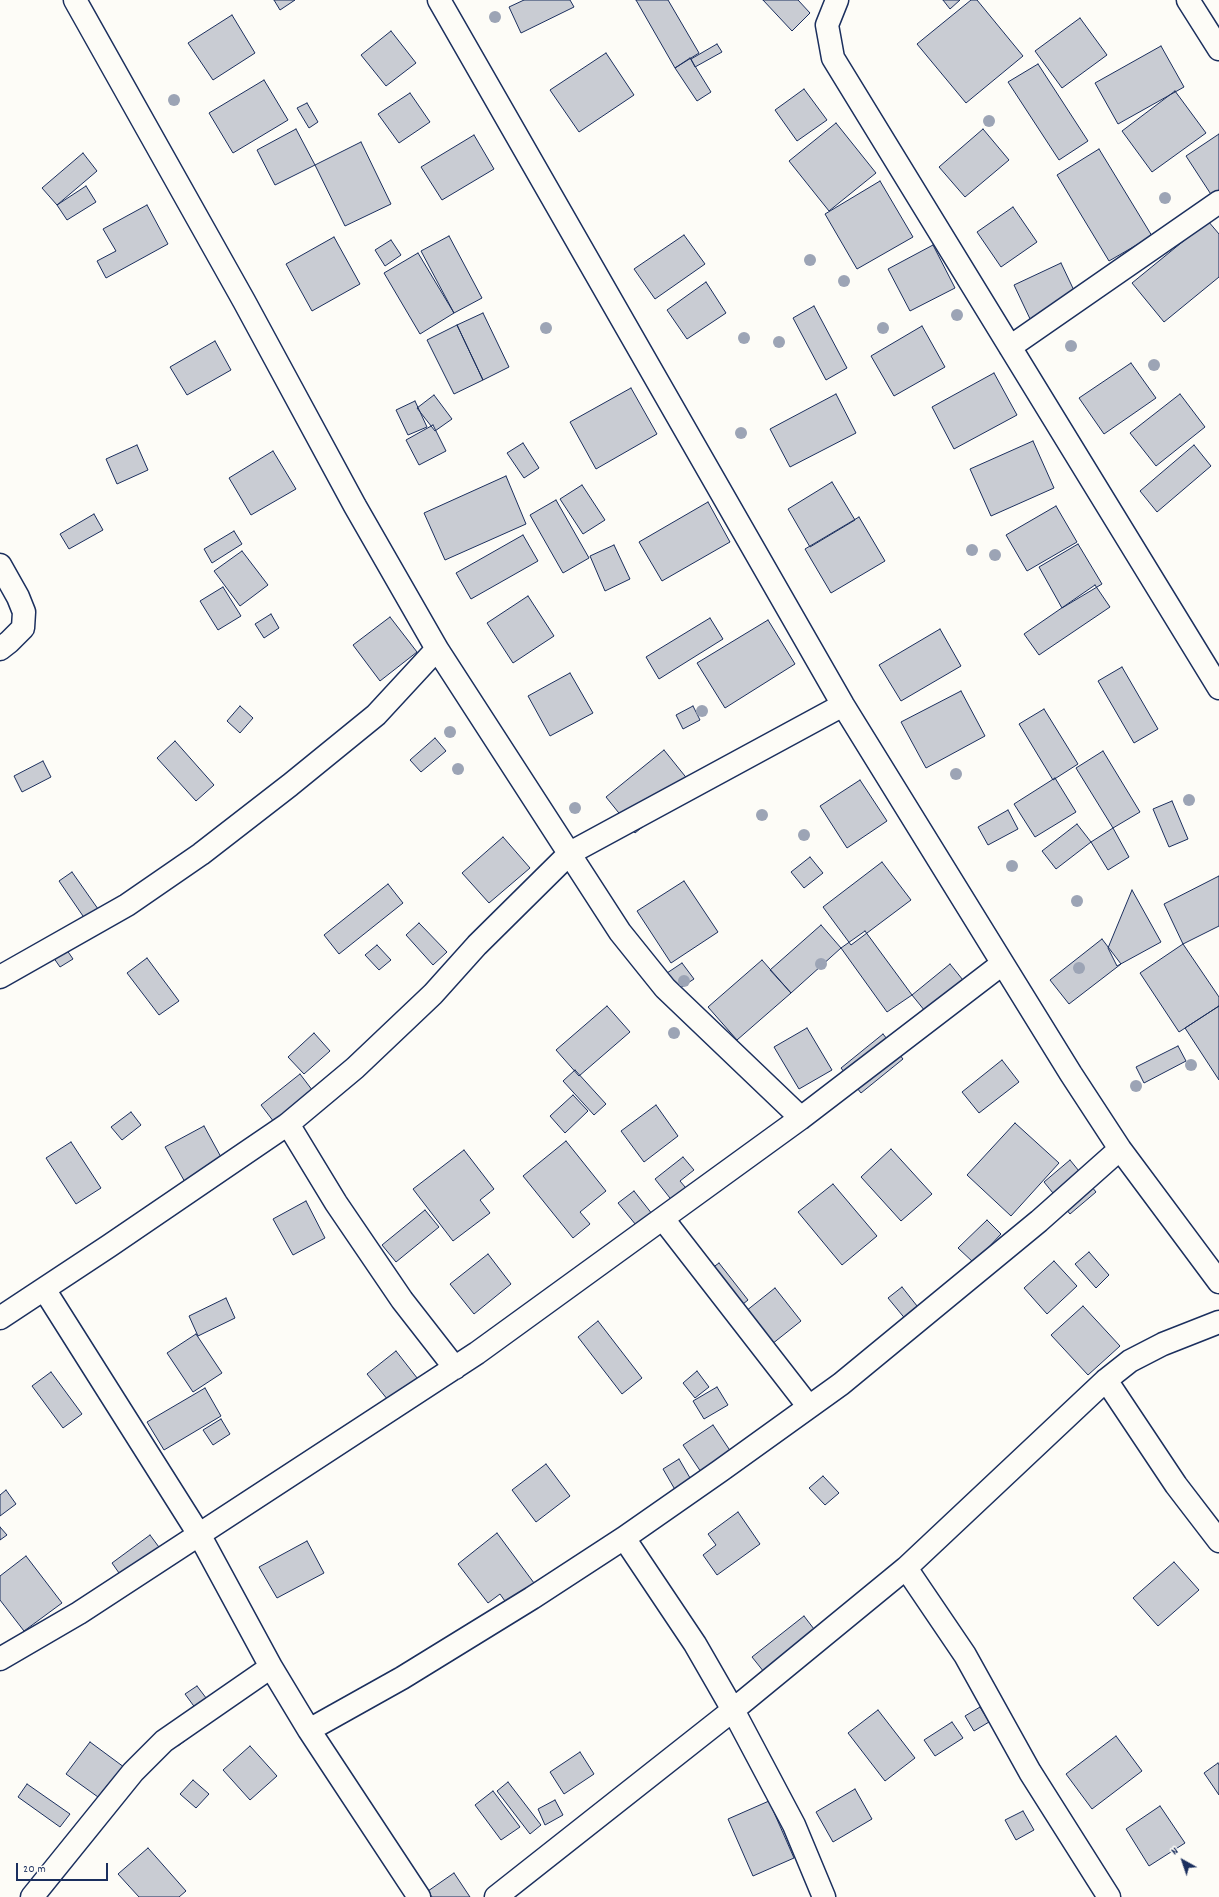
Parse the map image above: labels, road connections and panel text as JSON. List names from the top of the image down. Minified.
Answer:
{"scale_bar":"20 m","north":"top left"}
